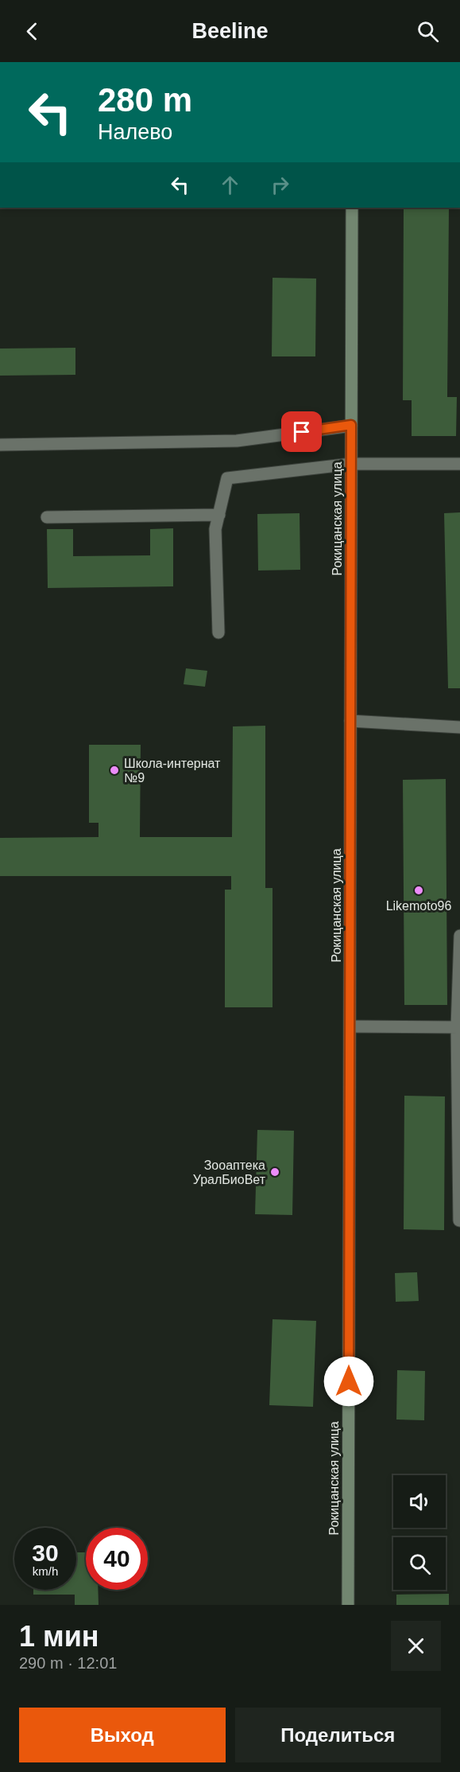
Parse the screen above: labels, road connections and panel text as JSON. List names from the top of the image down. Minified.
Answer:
{"streets":{"street":["Рокицанская улица"]},"places":["Школа-интернат №9","Likemoto96","Зооаптека УралБиоВет"],"page":{"header":"Beeline","turn":["280 m","Налево"],"speed":"30 km/h","limit":"40","heading":["1 мин","290 m · 12:01"],"buttons":["Выход","Поделиться"]}}
